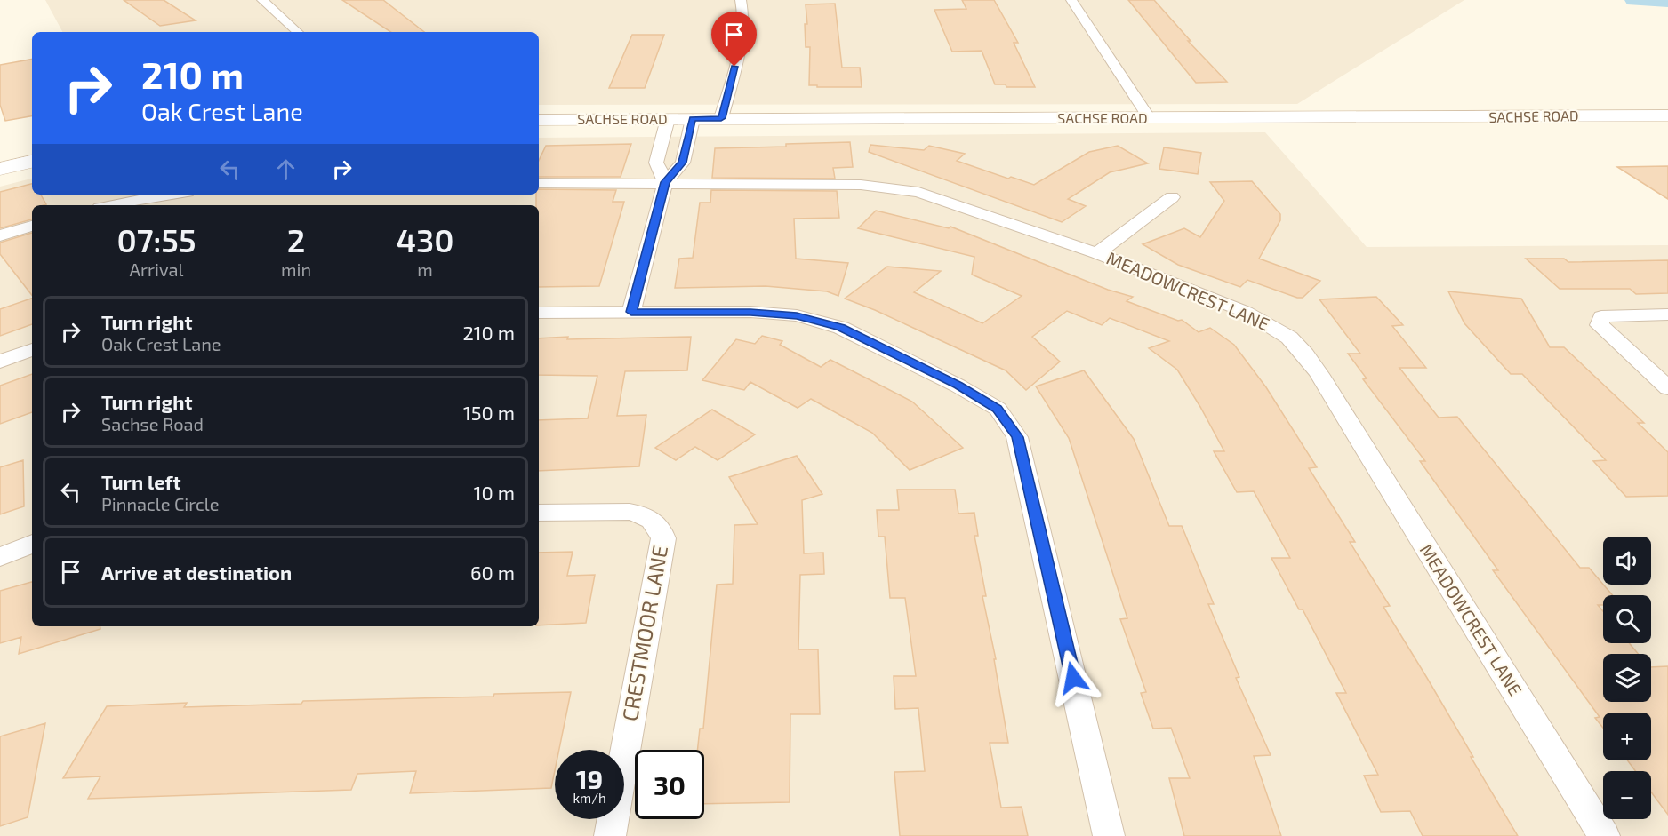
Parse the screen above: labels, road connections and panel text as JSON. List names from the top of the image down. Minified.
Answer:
{"streets":{"main road":["SACHSE ROAD"],"street":["MEADOWCREST LANE","CRESTMOOR LANE"]},"page":{"turn":["210 m","Oak Crest Lane"],"eta":["07:55","Arrival","2","min","430","m"],"list":[{"name":"Turn right","note":"Oak Crest Lane","value":"210 m"},{"name":"Turn right","note":"Sachse Road","value":"150 m"},{"name":"Turn left","note":"Pinnacle Circle","value":"10 m"},{"name":"Arrive at destination","value":"60 m"}],"map_buttons":["+","−"],"speed":"19 km/h","limit":"30"}}
